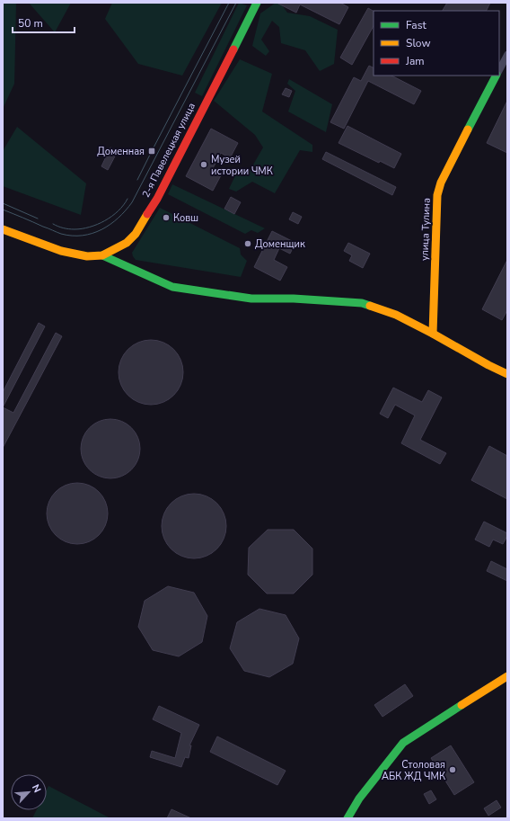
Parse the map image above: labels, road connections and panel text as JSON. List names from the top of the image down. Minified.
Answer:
{"streets":{"street":["2-я Павелецкая улица","улица Тулина"]},"places":{"transit":["Доменная"],"other":["Музей истории ЧМК","Ковш","Доменщик","Столовая АБК ЖД ЧМК"]},"legend":["Fast","Slow","Jam"],"scale_bar":"50 m","north":"top right"}
